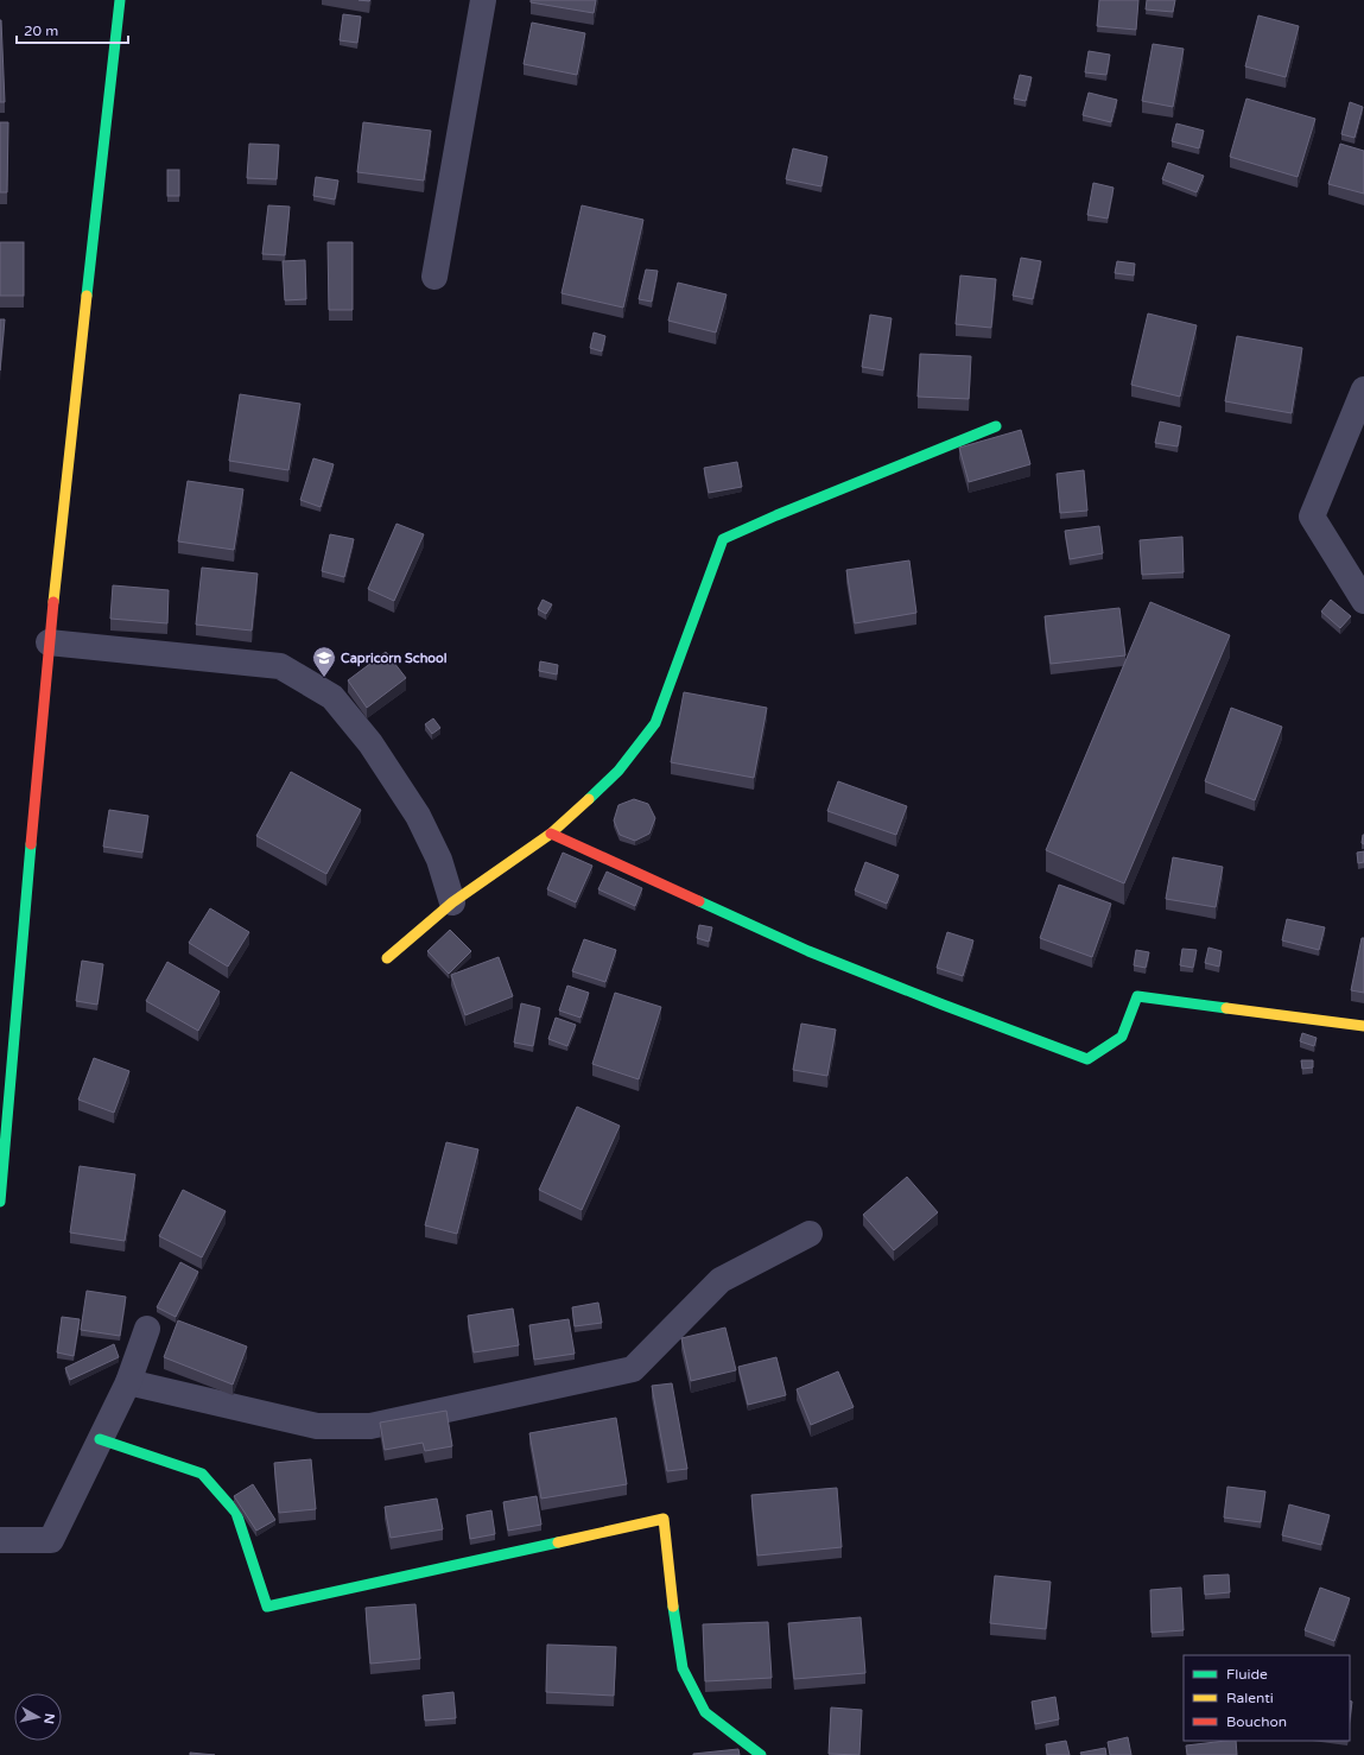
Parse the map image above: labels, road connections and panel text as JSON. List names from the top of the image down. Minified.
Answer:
{"places":{"school or university":["Capricorn School"]},"legend":["Fluide","Ralenti","Bouchon"],"scale_bar":"20 m","north":"right"}
